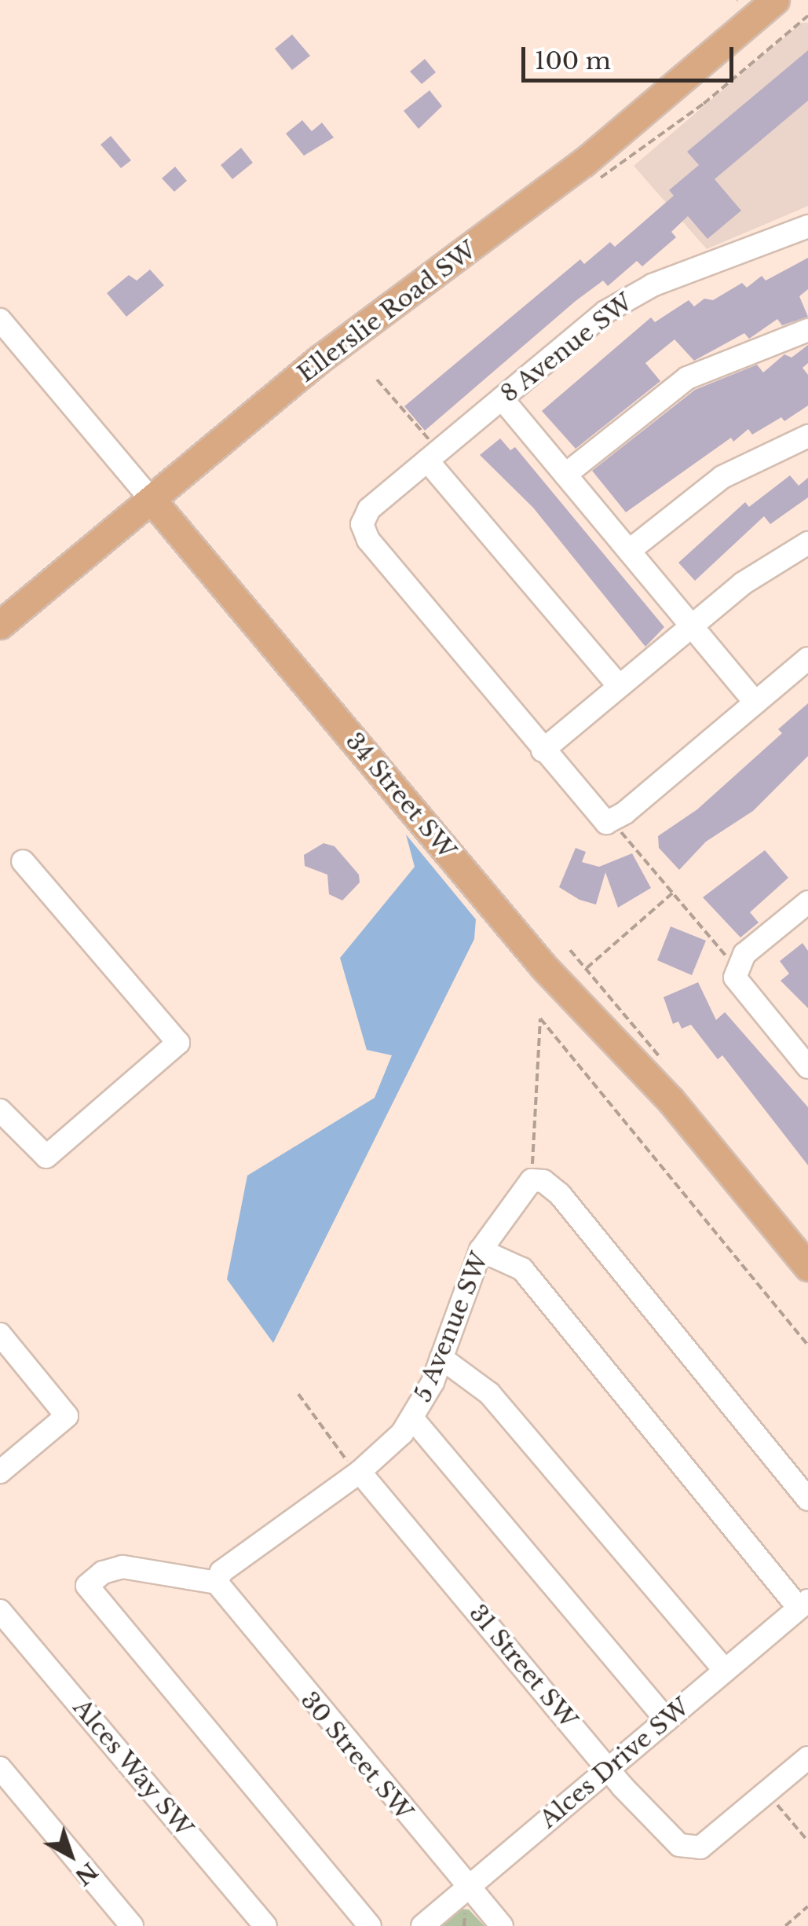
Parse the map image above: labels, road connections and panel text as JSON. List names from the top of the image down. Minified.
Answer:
{"streets":{"main road":["Ellerslie Road SW","34 Street SW"],"street":["8 Avenue SW","5 Avenue SW","31 Street SW","30 Street SW","Alces Drive SW","Alces Way SW"]},"crossings":[["Ellerslie Road SW","34 Street SW"],["5 Avenue SW","31 Street SW"],["5 Avenue SW","30 Street SW"],["31 Street SW","Alces Drive SW"],["30 Street SW","Alces Drive SW"]],"scale_bar":"100 m","north":"bottom right"}
